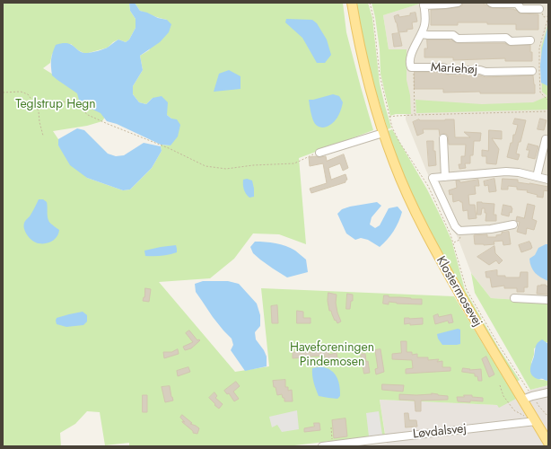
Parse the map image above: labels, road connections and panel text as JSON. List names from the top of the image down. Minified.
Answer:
{"streets":{"main road":["Klostermosevej"],"street":["Mariehøj","Løvdalsvej"]},"crossings":[["Klostermosevej","Løvdalsvej"]],"parks":["Teglstrup Hegn","Haveforeningen Pindemosen"]}
